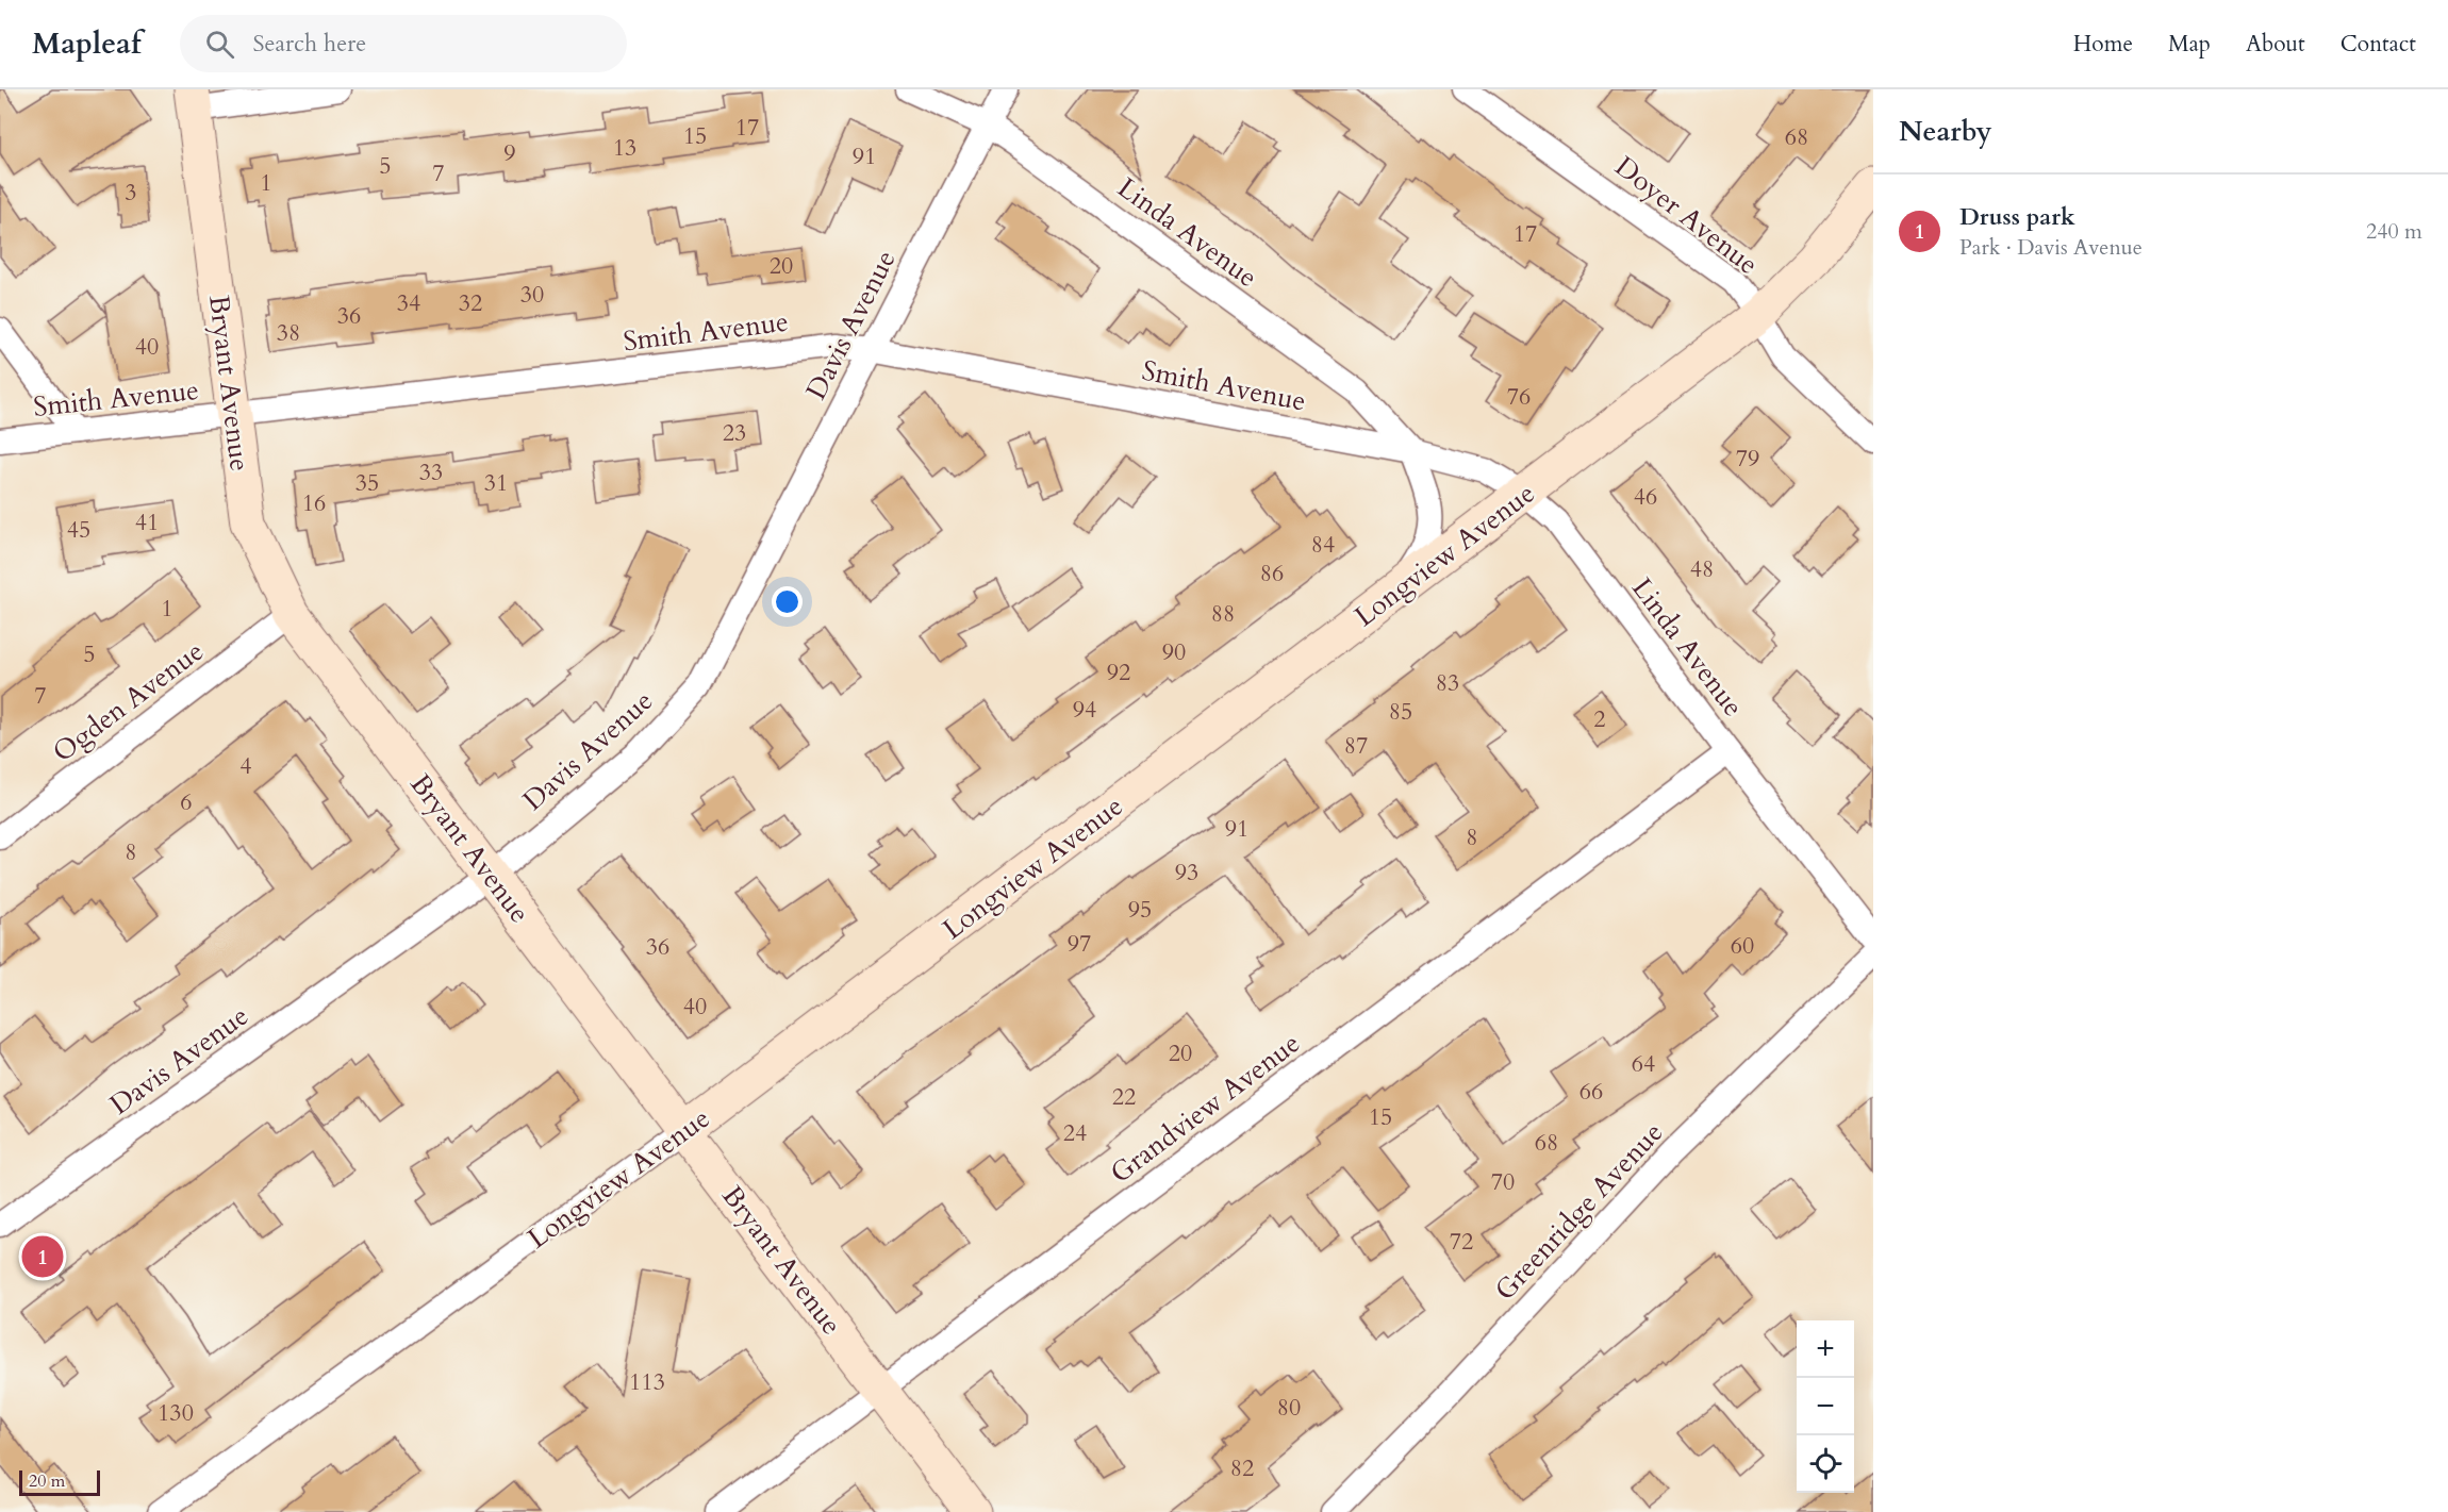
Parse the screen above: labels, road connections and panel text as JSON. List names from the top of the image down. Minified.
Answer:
{"streets":{"street":["Doyer Avenue","Linda Avenue","Davis Avenue","Smith Avenue","Bryant Avenue","Longview Avenue","Ogden Avenue","Grandview Avenue","Greenridge Avenue"]},"crossings":[["Doyer Avenue","Longview Avenue"],["Linda Avenue","Davis Avenue"],["Linda Avenue","Smith Avenue"],["Linda Avenue","Longview Avenue"],["Linda Avenue","Grandview Avenue"],["Davis Avenue","Smith Avenue"],["Davis Avenue","Bryant Avenue"],["Smith Avenue","Bryant Avenue"],["Bryant Avenue","Longview Avenue"],["Bryant Avenue","Ogden Avenue"],["Bryant Avenue","Grandview Avenue"]],"house_numbers":["17","15","68","13","9","91","5","7","1","3","17","20","30","34","32","36","38","40","76","23","79","33","35","31","46","16","41","45","84","48","86","1","88","90","5","92","83","7","94","85","2","87","4","6","91","8","8","93","95","97","60","36","40","20","64","66","22","15","24","68","70","72","113","80","130","82"],"scale_bar":"20 m","page":{"header":"Mapleaf","search":"Search here","nav":["Home","Map","About","Contact"],"heading":"Nearby","list":[{"mark":"1","name":"Druss park","note":"Park · Davis Avenue","value":"240 m"}],"pins":"1","map_buttons":["+","−"],"scale":"20 m"}}
